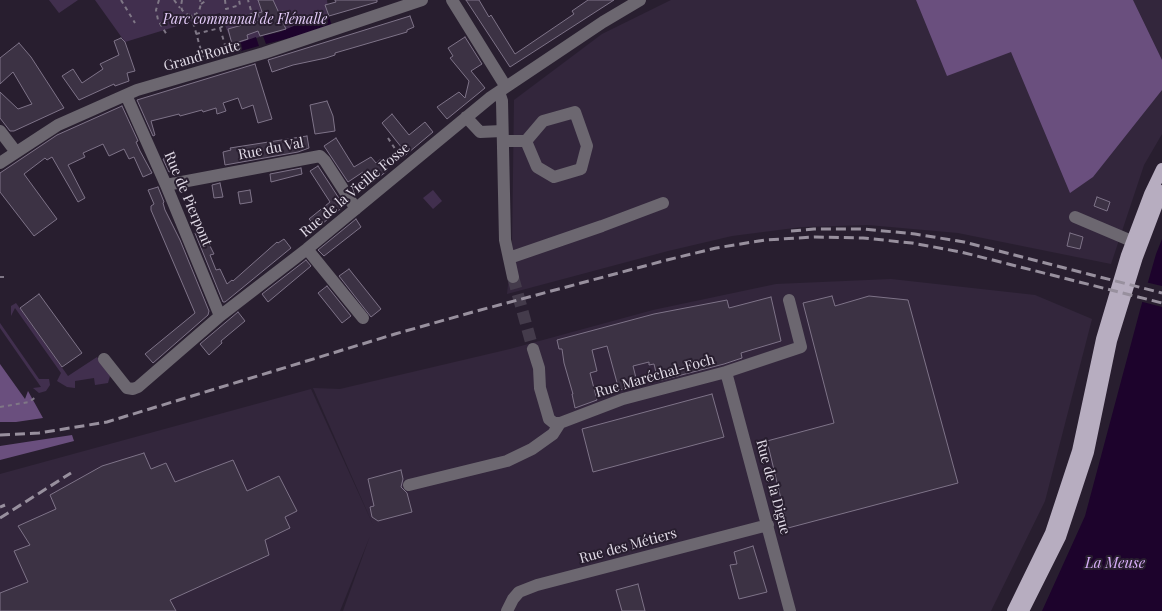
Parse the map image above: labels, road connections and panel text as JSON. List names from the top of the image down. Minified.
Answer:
{"streets":{"street":["Grand'Route","Rue du Val","Rue de la Vieille Fosse","Rue de Pierpont","Rue Maréchal-Foch","Rue de la Digue","Rue des Métiers"]},"crossings":[["Grand'Route","Rue de Pierpont"],["Rue du Val","Rue de la Vieille Fosse"],["Rue du Val","Rue de Pierpont"],["Rue de la Vieille Fosse","Rue de Pierpont"],["Rue Maréchal-Foch","Rue de la Digue"],["Rue de la Digue","Rue des Métiers"]],"water":["La Meuse"],"parks":["Parc communal de Flémalle"]}
